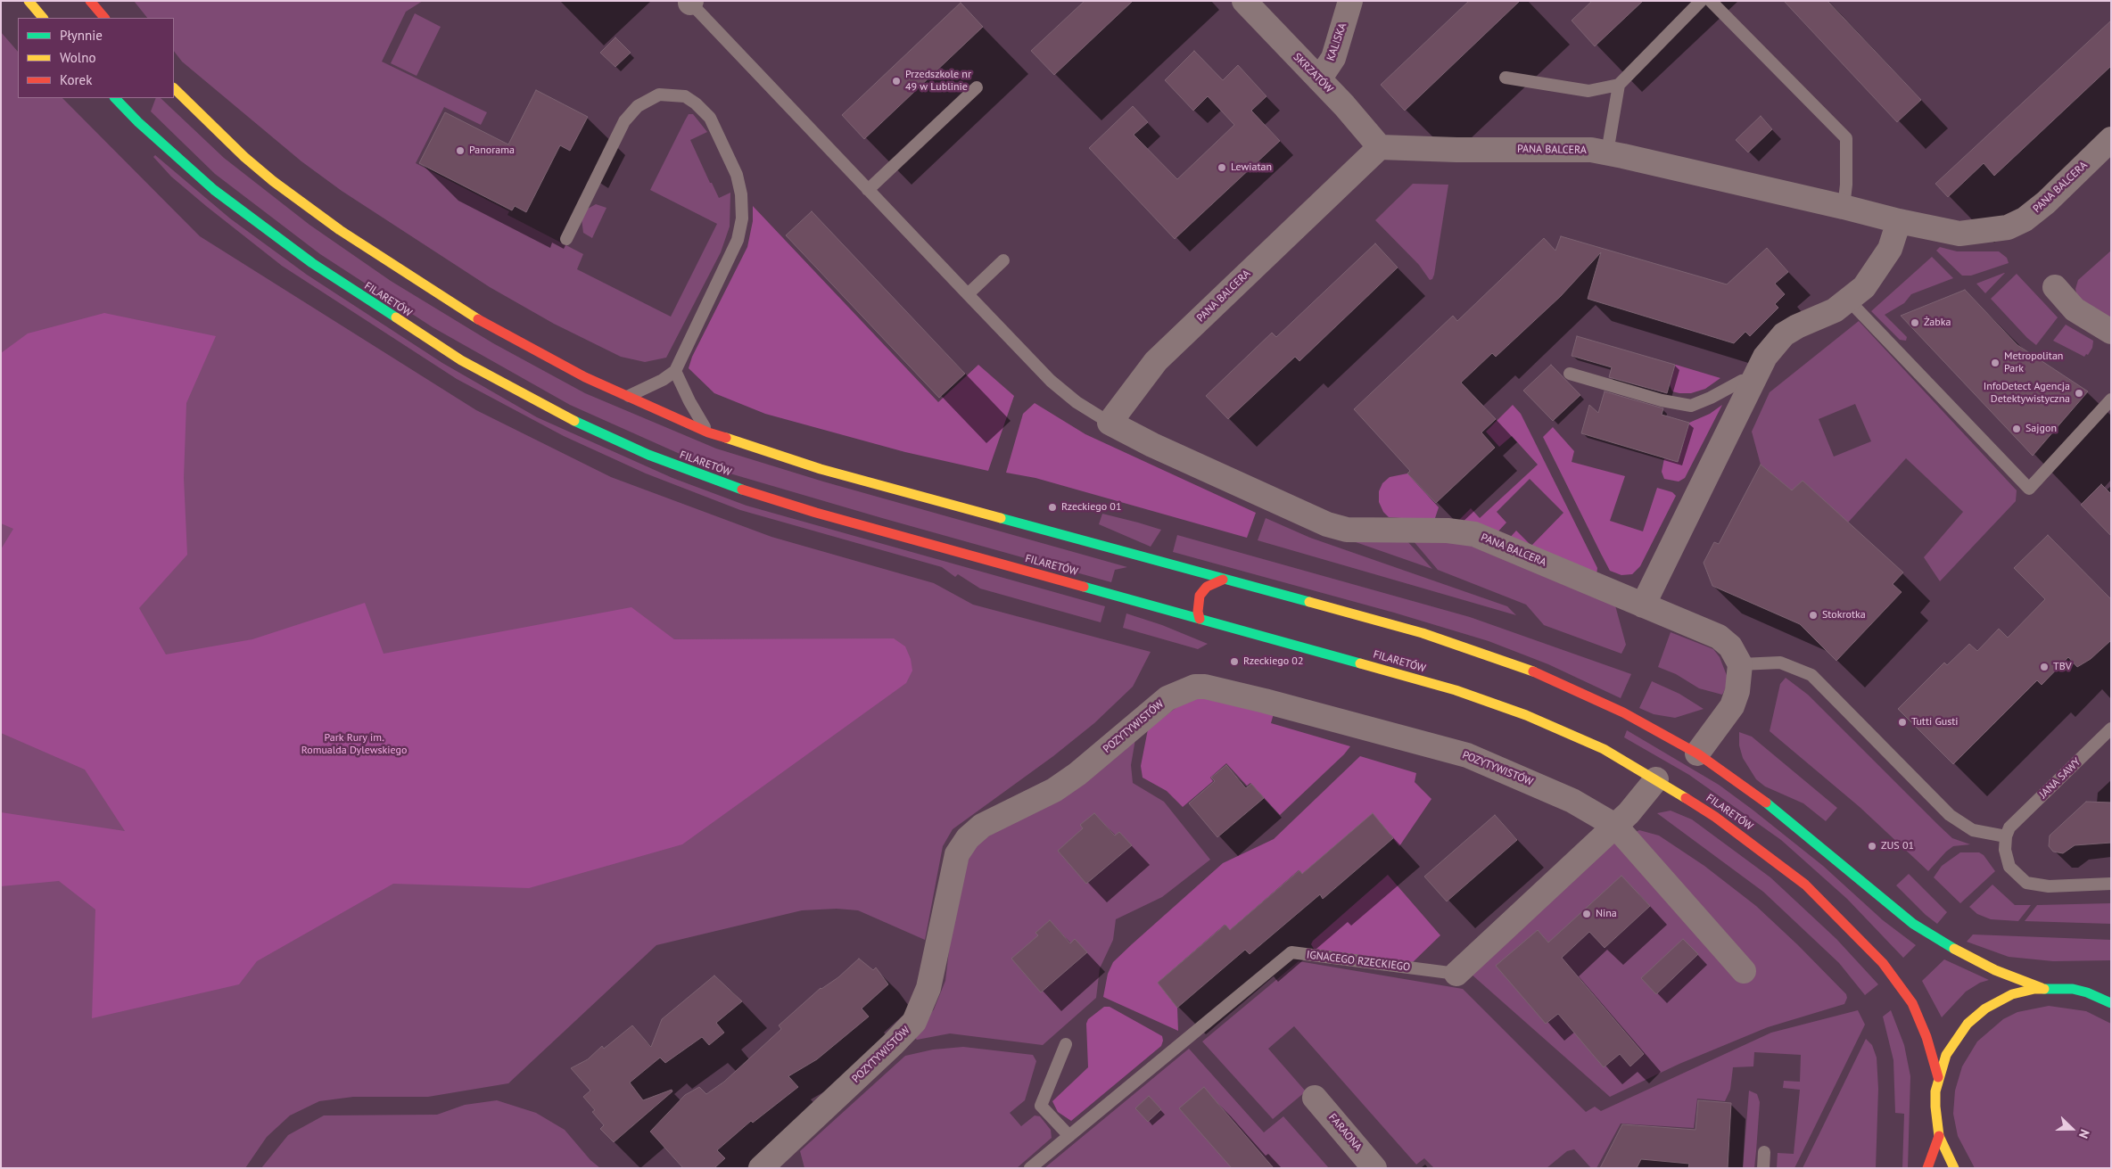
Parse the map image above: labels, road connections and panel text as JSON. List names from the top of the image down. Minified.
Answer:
{"streets":{"main road":["FILARETÓW"],"street":["KALISKA","SKRZATÓW","PANA BALCERA","POZYTYWISTÓW","IGNACEGO RZECKIEGO","FARAONA"],"lane":["JANA SAWY"]},"crossings":[["KALISKA","SKRZATÓW"],["SKRZATÓW","PANA BALCERA"],["FILARETÓW","IGNACEGO RZECKIEGO"],["POZYTYWISTÓW","IGNACEGO RZECKIEGO"]],"parks":["Park Rury im. Romualda Dylewskiego"],"places":["Przedszkole nr 49 w Lublinie","Panorama","Lewiatan","Żabka","Metropolitan Park","InfoDetect Agencja Detektywistyczna","Sajgon","Rzeckiego 01","Stokrotka","Rzeckiego 02","TBV","Tutti Gusti","ZUS 01","Nina"],"legend":["Płynnie","Wolno","Korek"],"north":"right"}
